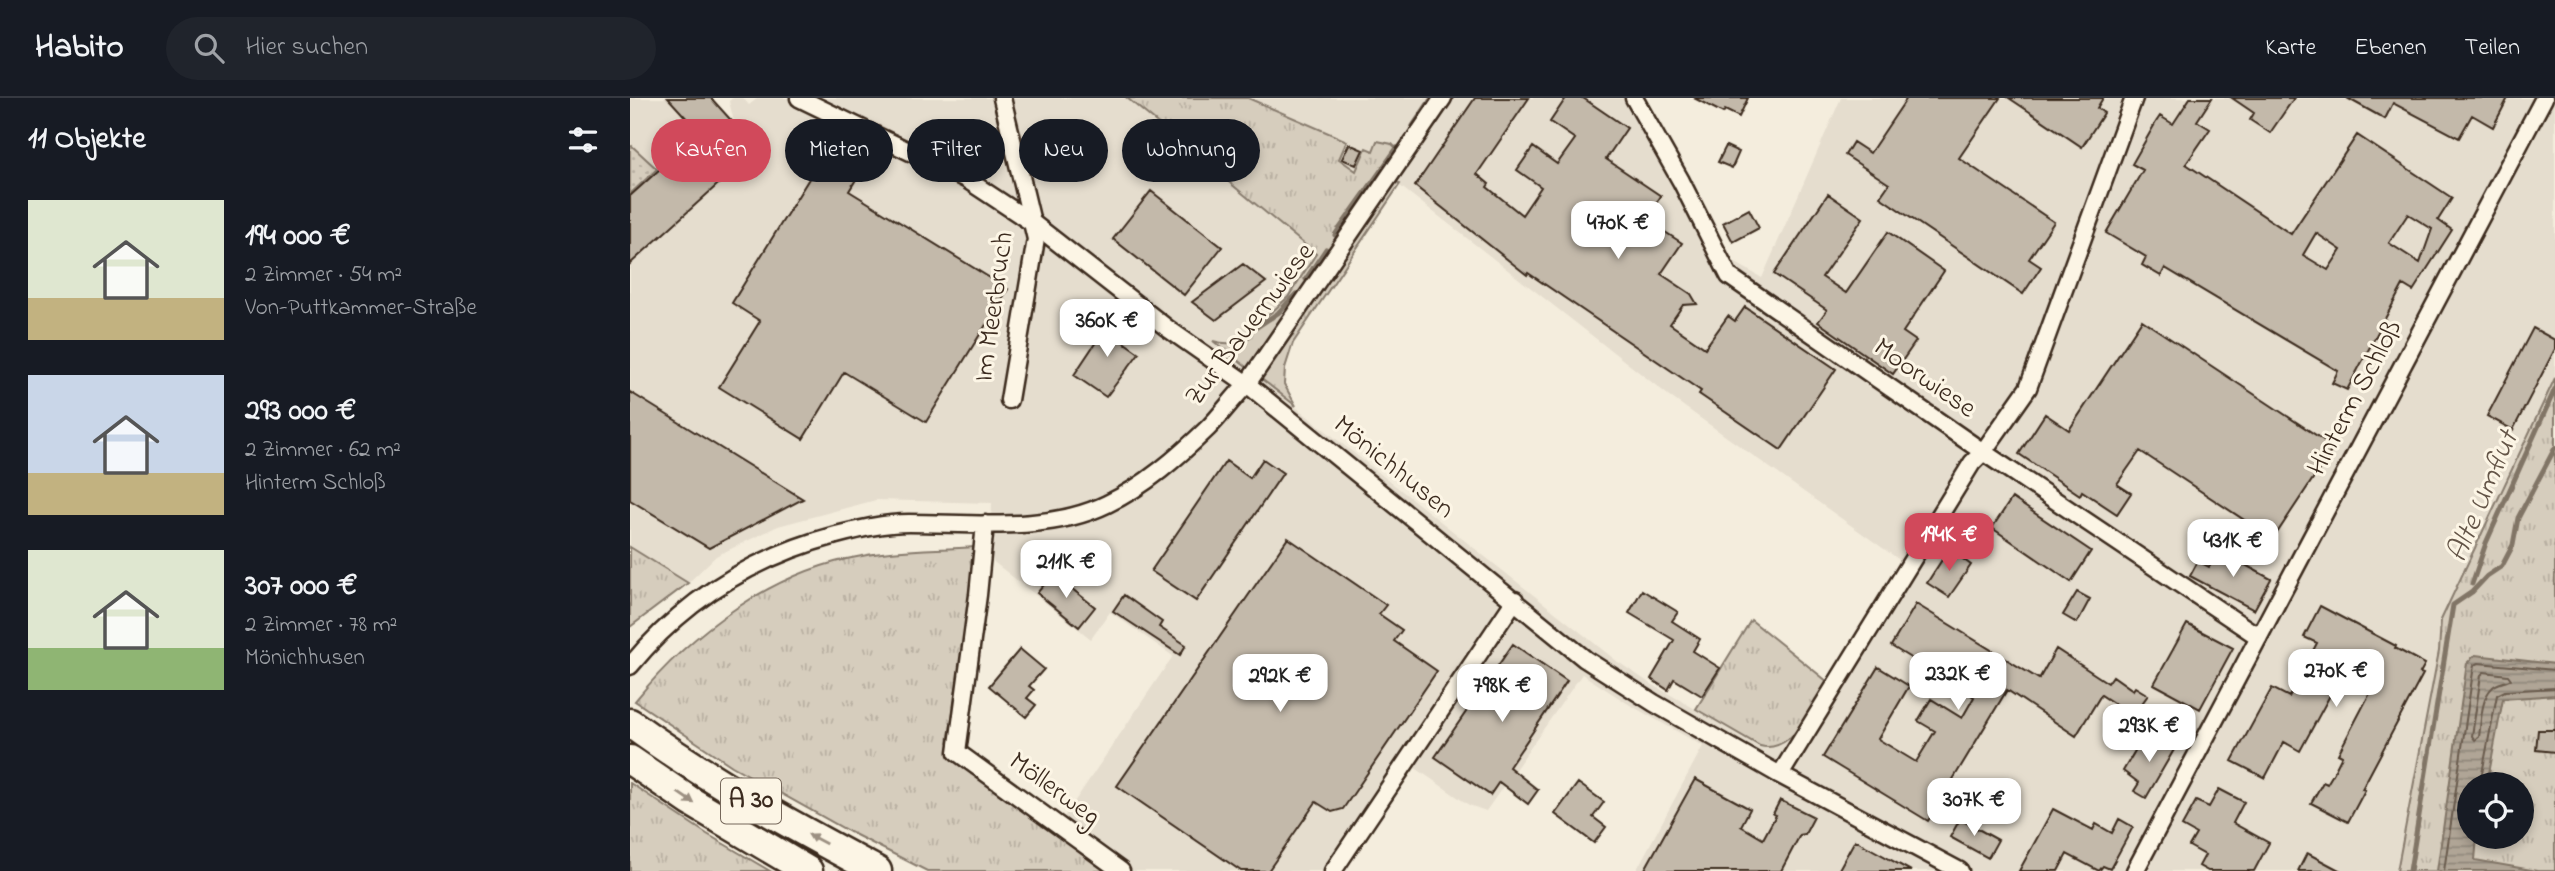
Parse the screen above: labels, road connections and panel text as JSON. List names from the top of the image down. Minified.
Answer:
{"streets":{"highway":["A 30"],"street":["Im Meerbruch","Zur Bauernwiese","Moorwiese","Hinterm Schloß","Mönichhusen","Möllerweg"]},"crossings":[["Im Meerbruch","Mönichhusen"],["Zur Bauernwiese","Mönichhusen"],["Zur Bauernwiese","Möllerweg"],["Moorwiese","Hinterm Schloß"]],"water":["Alte Umflut"],"page":{"header":"Habito","search":"Hier suchen","nav":["Karte","Ebenen","Teilen"],"heading":"11 Objekte","chip":["Kaufen","Mieten","Filter","Neu","Wohnung"],"list":[{"name":"194 000 €","note":"2 Zimmer · 54 m² · Von-Puttkammer-Straße"},{"name":"293 000 €","note":"2 Zimmer · 62 m² · Hinterm Schloß"},{"name":"307 000 €","note":"2 Zimmer · 78 m² · Mönichhusen"}],"price":["470K €","360K €","194K €","431K €","211K €","270K €","232K €","292K €","798K €","293K €","307K €"]}}
